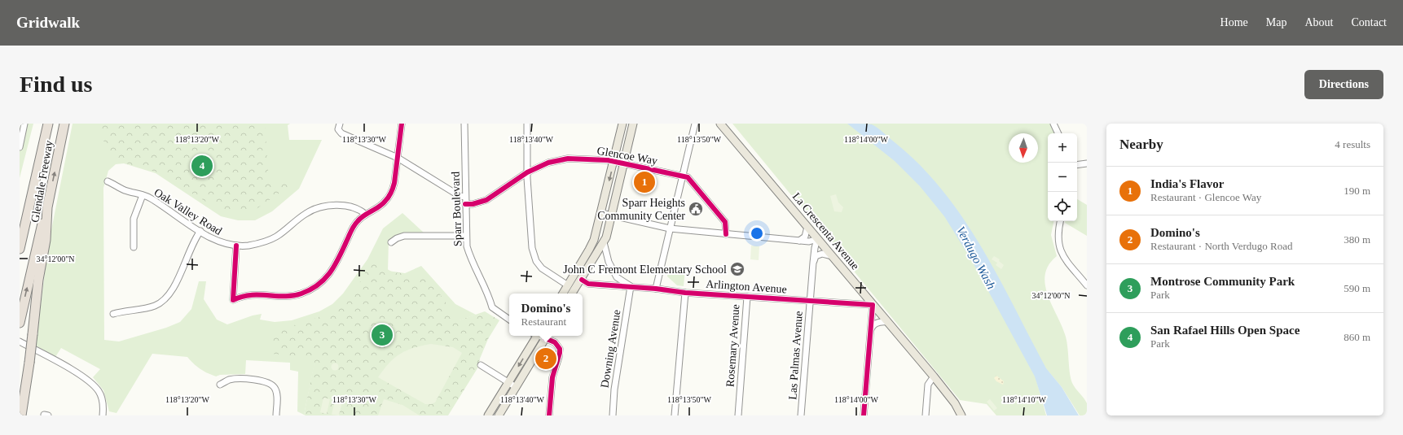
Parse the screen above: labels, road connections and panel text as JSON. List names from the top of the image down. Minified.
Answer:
{"streets":{"highway":["Glendale Freeway"],"main road":["La Crescenta Avenue"],"street":["Glencoe Way","Sparr Boulevard","Oak Valley Road","Arlington Avenue","Rosemary Avenue","Downing Avenue","Las Palmas Avenue"]},"crossings":[["Glencoe Way","Sparr Boulevard"],["La Crescenta Avenue","Arlington Avenue"],["La Crescenta Avenue","Las Palmas Avenue"],["Arlington Avenue","Rosemary Avenue"],["Arlington Avenue","Downing Avenue"],["Arlington Avenue","Las Palmas Avenue"]],"water":["Verdugo Wash"],"places":{"public building":["Sparr Heights Community Center"],"school or university":["John C Fremont Elementary School"]},"north":"bottom","page":{"header":"Gridwalk","nav":["Home","Map","About","Contact"],"buttons":"Directions","title":"Find us","heading":["Nearby","4 results"],"map_buttons":["+","−"],"pins":["4","1","3","2"],"list":[{"mark":"1","name":"India's Flavor","note":"Restaurant · Glencoe Way","value":"190 m"},{"mark":"2","name":"Domino's","note":"Restaurant · North Verdugo Road","value":"380 m"},{"mark":"3","name":"Montrose Community Park","note":"Park","value":"590 m"},{"mark":"4","name":"San Rafael Hills Open Space","note":"Park","value":"860 m"}],"popup":["Domino's","Restaurant"]},"coordinates":["118°13'20\"W","118°13'30\"W","118°13'40\"W","118°13'50\"W","118°14'00\"W","34°12'00\"N","118°14'10\"W"]}
